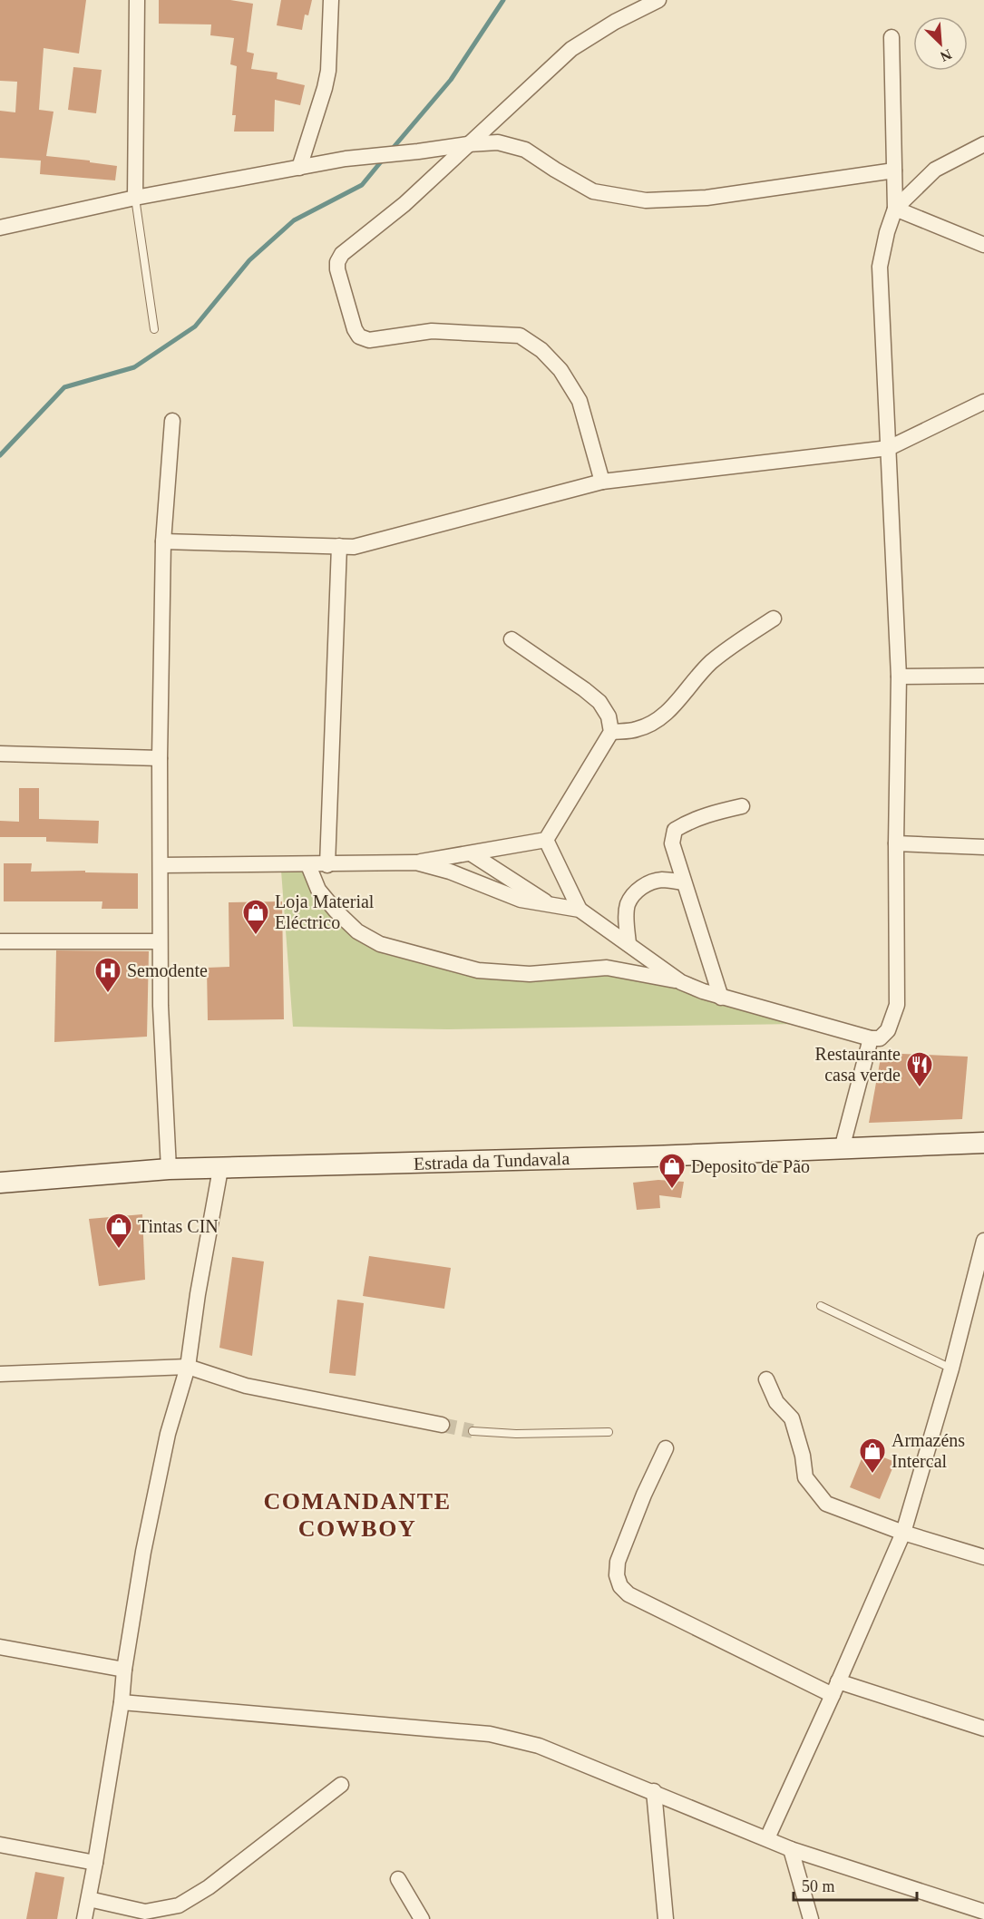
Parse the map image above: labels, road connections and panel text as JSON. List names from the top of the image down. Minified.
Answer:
{"streets":{"main road":["Estrada da Tundavala"]},"districts":["COMANDANTE COWBOY"],"places":{"shop":["Loja Material Eléctrico","Deposito de Pão","Tintas CIN","Armazéns Intercal"],"hospital":["Semodente"],"restaurant":["Restaurante casa verde"]},"scale_bar":"50 m","north":"bottom right"}
